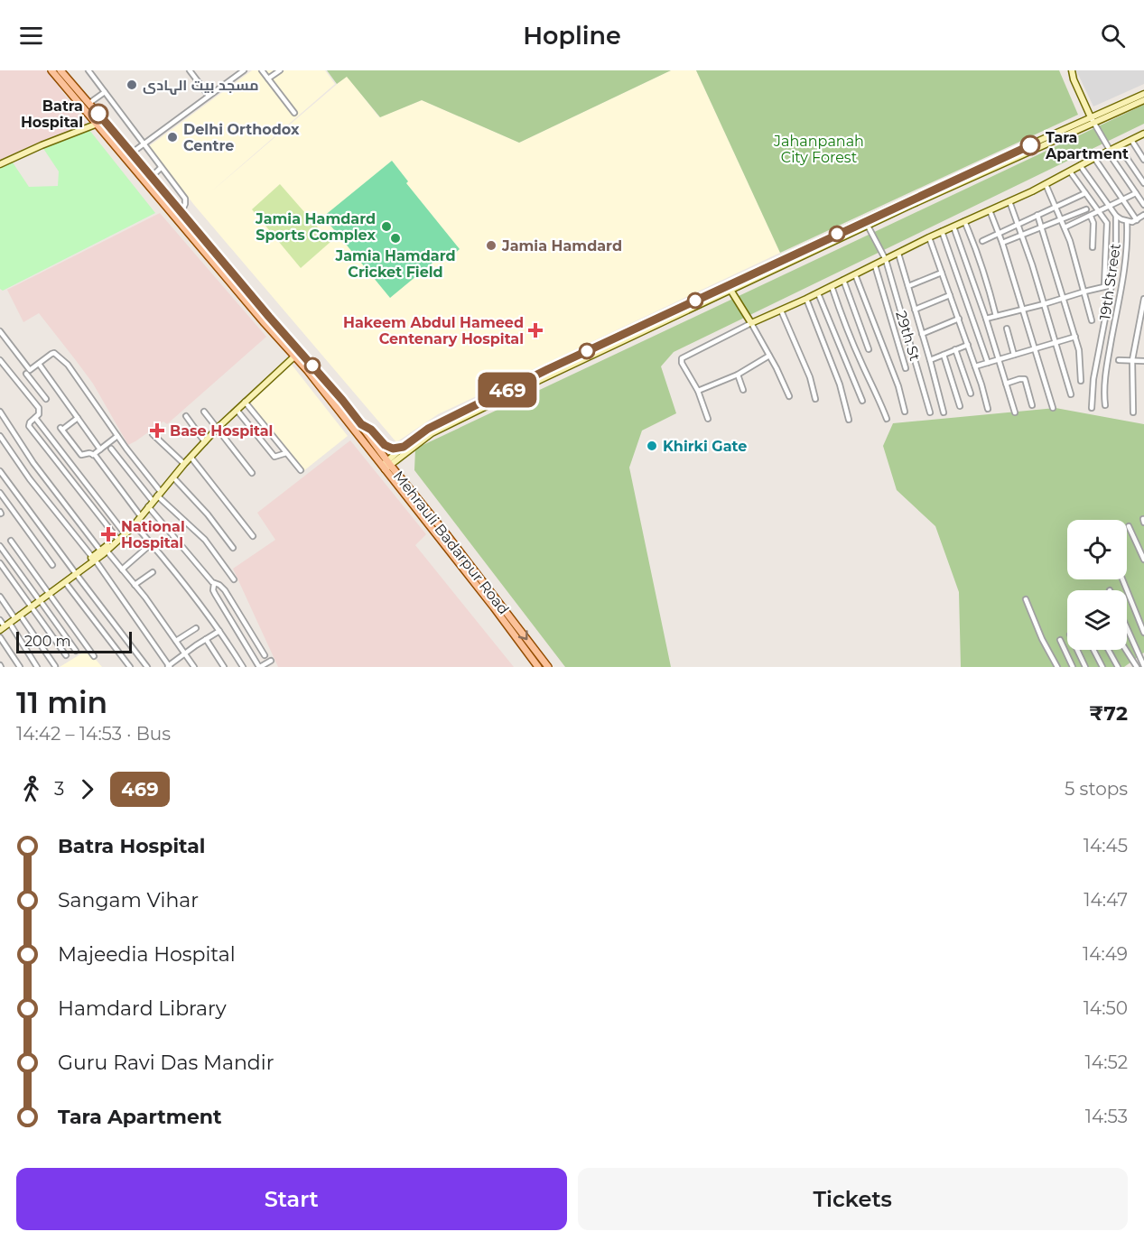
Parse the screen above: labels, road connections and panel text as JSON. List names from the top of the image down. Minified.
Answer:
{"streets":{"main road":["Mehrauli Badarpur Road"],"street":["19th Street","29th St"]},"parks":["Jahanpanah City Forest"],"places":{"other":["مسجد بیت الہادی","Batra Hospital","Delhi Orthodox Centre","Tara Apartment","Jamia Hamdard Sports Complex","Jamia Hamdard Cricket Field","Jamia Hamdard","Khirki Gate"],"health":["Hakeem Abdul Hameed Centenary Hospital","Base Hospital","National Hospital"]},"lines":["bus line 469"],"scale_bar":"200 m","page":{"header":"Hopline","on_map":"469","scale":"200 m","heading":["11 min","14:42 – 14:53 · Bus","₹72"],"legs":["3","469","5 stops"],"list":[{"name":"Batra Hospital","value":"14:45"},{"name":"Sangam Vihar","value":"14:47"},{"name":"Majeedia Hospital","value":"14:49"},{"name":"Hamdard Library","value":"14:50"},{"name":"Guru Ravi Das Mandir","value":"14:52"},{"name":"Tara Apartment","value":"14:53"}],"buttons":["Start","Tickets"]}}
